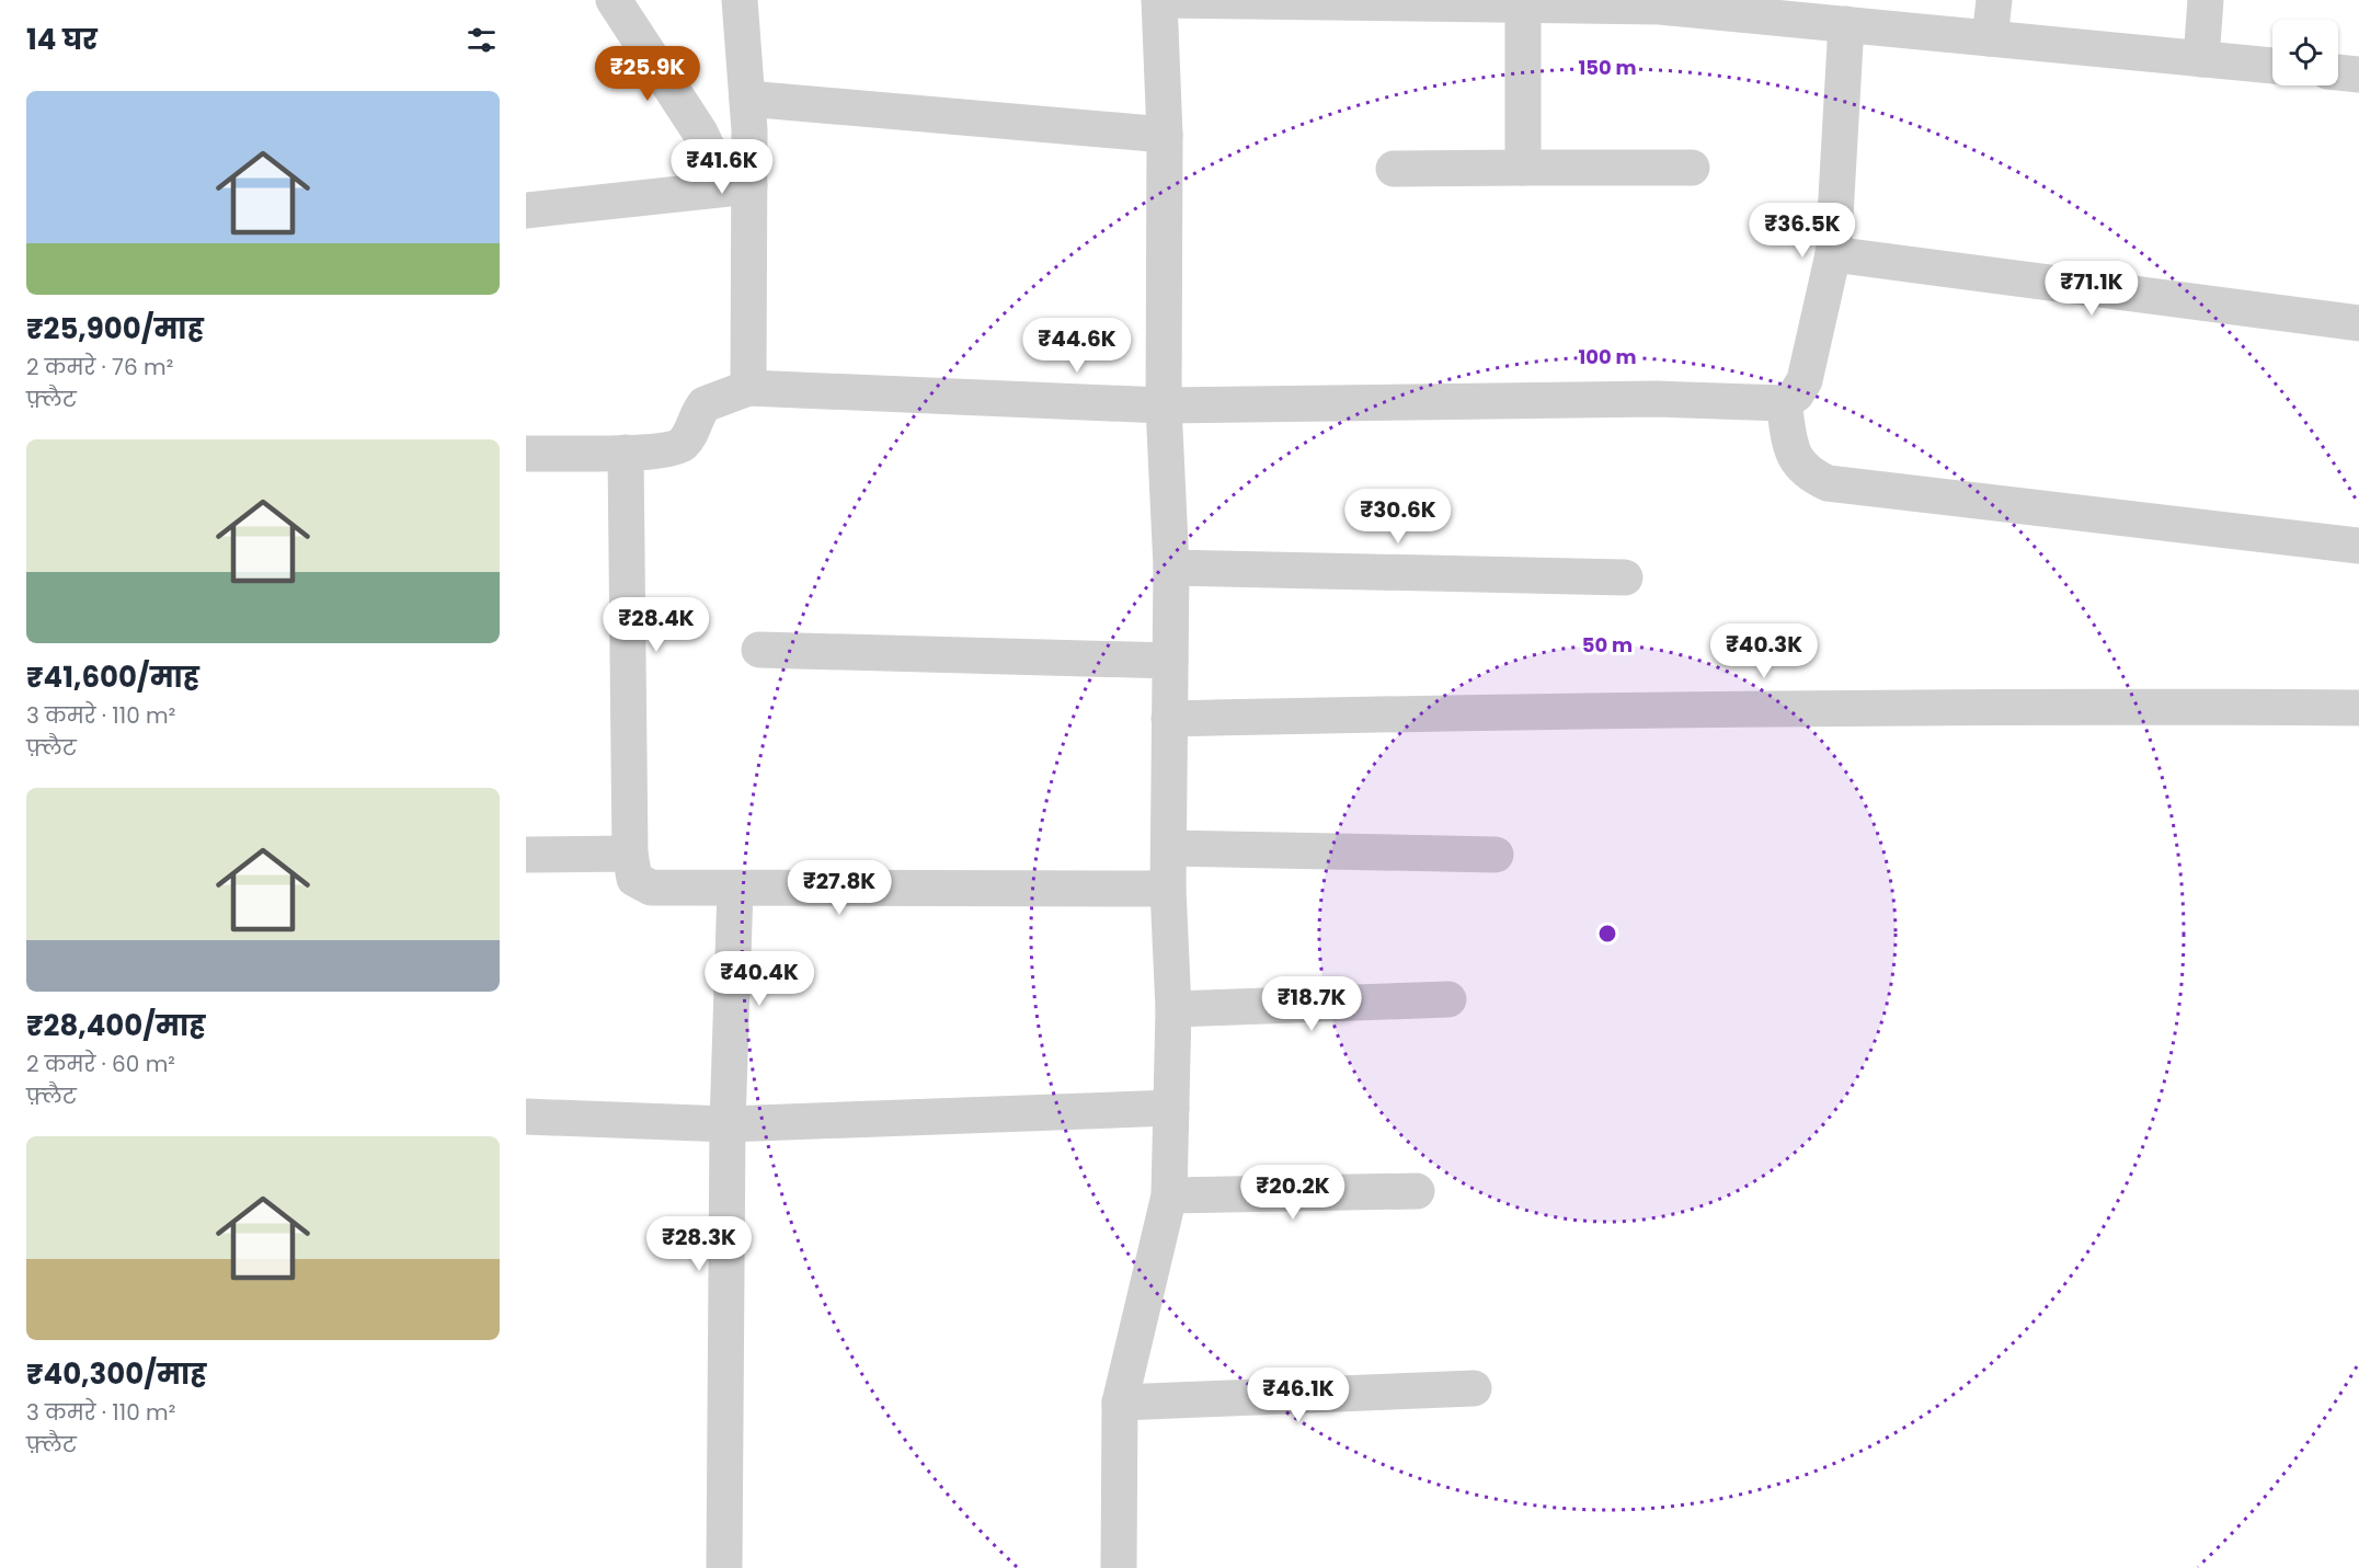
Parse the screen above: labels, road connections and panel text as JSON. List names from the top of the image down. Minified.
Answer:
{"page":{"heading":"14 घर","price":["₹25.9K","₹41.6K","₹36.5K","₹71.1K","₹44.6K","₹30.6K","₹28.4K","₹40.3K","₹27.8K","₹40.4K","₹18.7K","₹20.2K","₹28.3K","₹46.1K"],"list":[{"name":"₹25,900/माह","note":"2 कमरे · 76 m² · फ़्लैट"},{"name":"₹41,600/माह","note":"3 कमरे · 110 m² · फ़्लैट"},{"name":"₹28,400/माह","note":"2 कमरे · 60 m² · फ़्लैट"},{"name":"₹40,300/माह","note":"3 कमरे · 110 m² · फ़्लैट"}]},"rings":["150 m","100 m","50 m"]}
